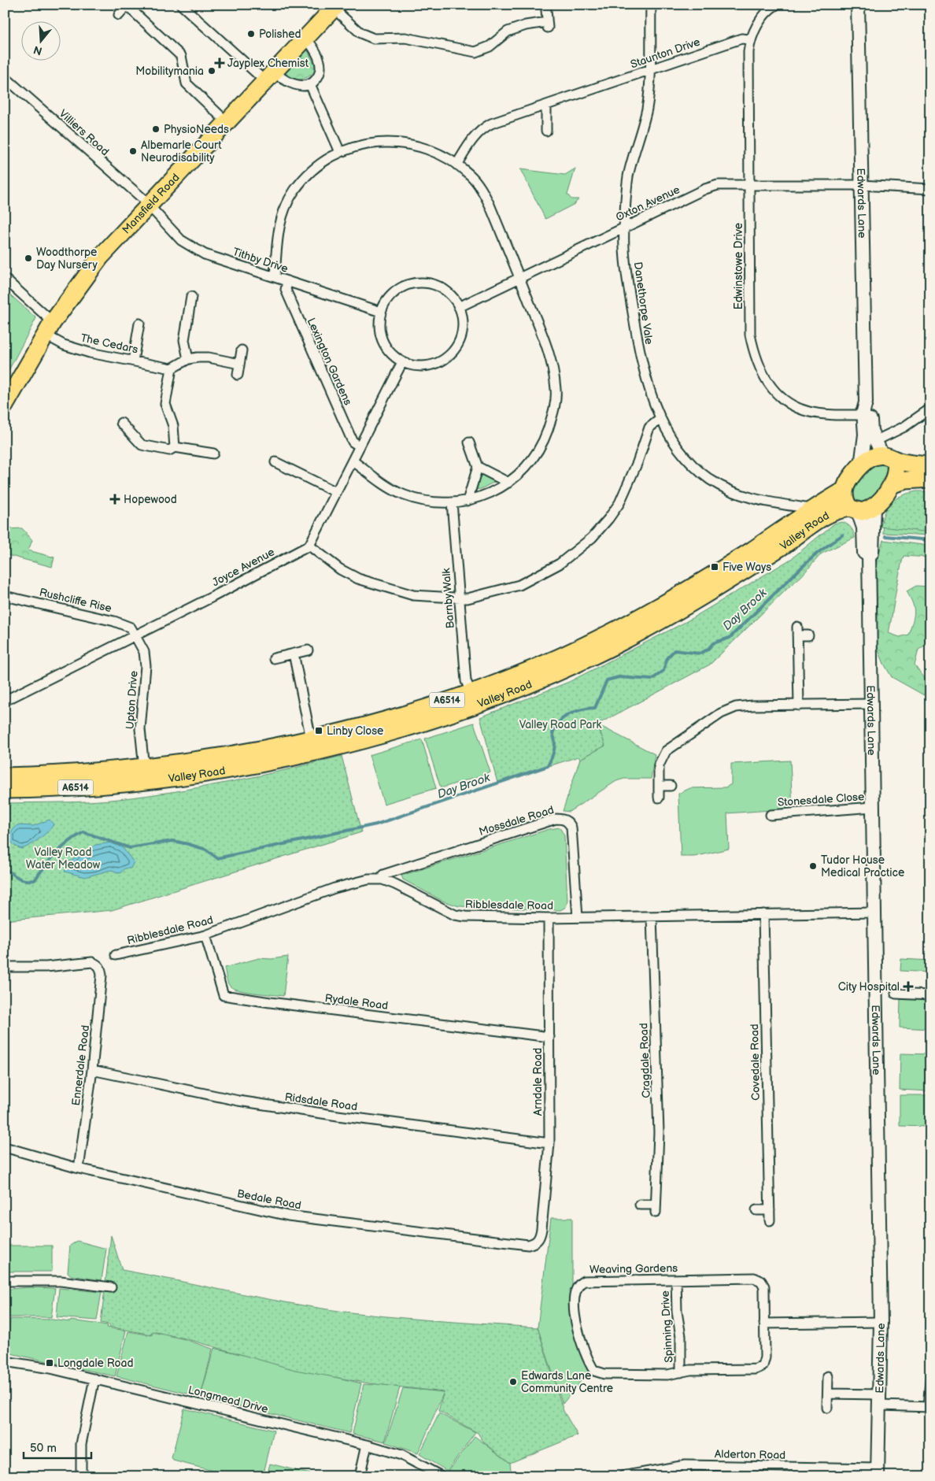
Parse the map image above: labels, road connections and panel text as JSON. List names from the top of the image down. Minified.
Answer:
{"streets":{"highway":["Mansfield Road","Valley Road","A6514"],"street":["Staunton Drive","Villiers Road","Oxton Avenue","Edwards Lane","Tithby Drive","Edwinstowe Drive","Danethorpe Vale","The Cedars","Lexington Gardens","Joyce Avenue","Barnby Walk","Rushcliffe Rise","Upton Drive","Stonesdale Close","Mossdale Road","Ribblesdale Road","Rydale Road","Cragdale Road","Covedale Road","Ennerdale Road","Arndale Road","Ridsdale Road","Bedale Road","Weaving Gardens","Spinning Drive","Longmead Drive","Alderton Road"]},"crossings":[["Staunton Drive","Edwinstowe Drive"],["Staunton Drive","Danethorpe Vale"],["Villiers Road","Mansfield Road"],["Villiers Road","Tithby Drive"],["Oxton Avenue","Edwards Lane"],["Oxton Avenue","Tithby Drive"],["Oxton Avenue","Edwinstowe Drive"],["Oxton Avenue","Danethorpe Vale"],["Mansfield Road","Tithby Drive"],["Mansfield Road","The Cedars"],["Edwards Lane","Edwinstowe Drive"],["Edwards Lane","Valley Road"],["Edwards Lane","A6514"],["Edwards Lane","Stonesdale Close"],["Edwards Lane","Ribblesdale Road"],["Edwards Lane","Alderton Road"],["Tithby Drive","Lexington Gardens"],["Danethorpe Vale","Valley Road"],["Valley Road","Barnby Walk"],["Valley Road","Upton Drive"],["Valley Road","A6514"],["Joyce Avenue","Rushcliffe Rise"],["Joyce Avenue","Upton Drive"],["Rushcliffe Rise","Upton Drive"],["Mossdale Road","Ribblesdale Road"],["Ribblesdale Road","Rydale Road"],["Ribblesdale Road","Cragdale Road"],["Ribblesdale Road","Covedale Road"],["Ribblesdale Road","Arndale Road"],["Rydale Road","Arndale Road"],["Ennerdale Road","Ridsdale Road"],["Ennerdale Road","Bedale Road"],["Arndale Road","Ridsdale Road"],["Arndale Road","Bedale Road"],["Weaving Gardens","Spinning Drive"]],"water":["Day Brook"],"parks":["Valley Road Park","Valley Road Water Meadow"],"places":{"other":["Polished","Mobilitymania","PhysioNeeds","Albemarle Court Neurodisability","Woodthorpe Day Nursery","Tudor House Medical Practice","Edwards Lane Community Centre"],"health":["Jayplex Chemist","Hopewood","City Hospital"],"transit":["Five Ways","Linby Close","Longdale Road"]},"scale_bar":"50 m","north":"bottom"}
